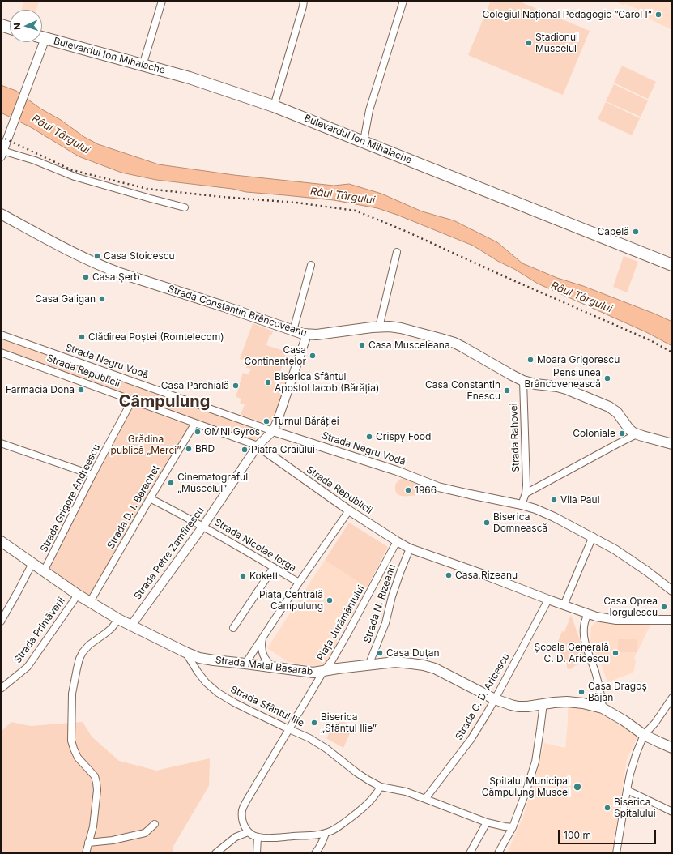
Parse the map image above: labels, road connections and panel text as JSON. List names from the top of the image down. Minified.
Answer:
{"streets":{"highway":["Bulevardul Ion Mihalache"],"main road":["Strada Constantin Brâncoveanu","Strada Matei Basarab"],"street":["Strada Negru Vodă","Strada Republicii","Strada Rahovei","Strada Grigore Andreescu","Strada D. I. Berechet","Strada Nicolae Iorga","Strada Petre Zamfirescu","Strada N. Rizeanu","Piața Jurământului","Strada Primăverii","Strada C. D. Aricescu","Strada Sfântul Ilie"]},"crossings":[["Strada Constantin Brâncoveanu","Strada Rahovei"],["Strada Negru Vodă","Strada Petre Zamfirescu"],["Strada Republicii","Strada Grigore Andreescu"],["Strada Republicii","Strada D. I. Berechet"],["Strada Republicii","Strada Petre Zamfirescu"],["Strada Republicii","Strada N. Rizeanu"],["Strada Republicii","Piața Jurământului"],["Strada Republicii","Strada C. D. Aricescu"],["Strada Grigore Andreescu","Strada Matei Basarab"],["Strada D. I. Berechet","Strada Nicolae Iorga"],["Strada D. I. Berechet","Strada Matei Basarab"],["Strada Nicolae Iorga","Strada Petre Zamfirescu"],["Strada Petre Zamfirescu","Strada Matei Basarab"],["Strada N. Rizeanu","Strada Matei Basarab"],["Piața Jurământului","Strada Matei Basarab"],["Piața Jurământului","Strada Sfântul Ilie"],["Strada Primăverii","Strada Matei Basarab"],["Strada Matei Basarab","Strada C. D. Aricescu"],["Strada Matei Basarab","Strada Sfântul Ilie"],["Strada C. D. Aricescu","Strada Sfântul Ilie"]],"districts":["Câmpulung"],"water":["Râul Târgului"],"parks":["Grădina publică „Merci”"],"places":["Colegiul Național Pedagogic ”Carol I”","Stadionul Muscelul","Capelă","Casa Stoicescu","Casa Şerb","Casa Galigan","Clădirea Poștei (Romtelecom)","Casa Musceleana","Casa Continentelor","Moara Grigorescu","Pensiunea Brâncovenească","Biserica Sfântul Apostol Iacob (Bărăția)","Casa Parohială","Farmacia Dona","Casa Constantin Enescu","Turnul Bărăției","OMNI Gyros","Coloniale","Crispy Food","BRD","Piatra Craiului","Cinematograful „Muscelul”","1966","Vila Paul","Biserica Domnească","Casa Rizeanu","Kokett","Piața Centrală Câmpulung","Casa Oprea Iorgulescu","Casa Duţan","Școala Generală C. D. Aricescu","Casa Dragoș Băjan","Biserica „Sfântul Ilie”","Spitalul Municipal Câmpulung Muscel","Biserica Spitalului"],"scale_bar":"100 m","north":"left"}
